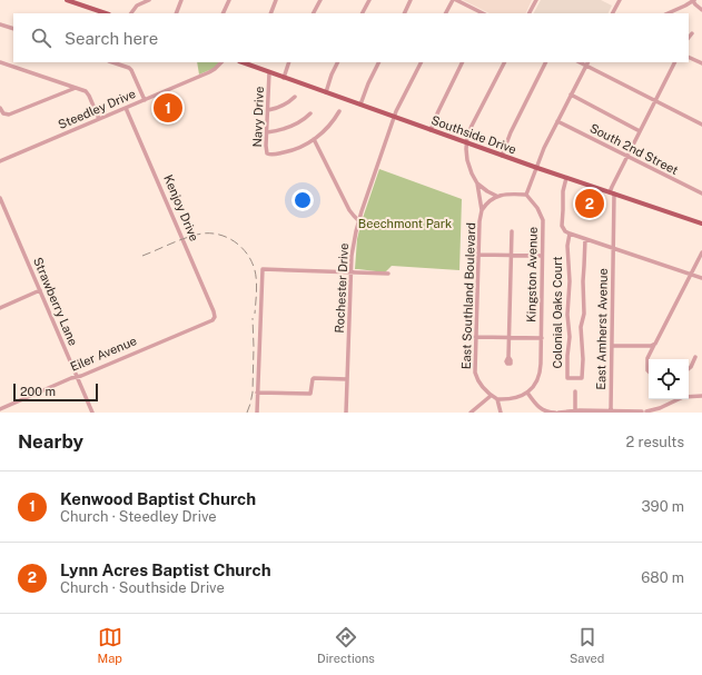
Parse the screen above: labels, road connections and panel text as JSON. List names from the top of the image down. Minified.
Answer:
{"streets":{"main road":["Southside Drive"],"street":["Steedley Drive","Navy Drive","South 2nd Street","Kenjoy Drive","Kingston Avenue","Rochester Drive","East Southland Boulevard","Strawberry Lane","Colonial Oaks Court","East Amherst Avenue","Eiler Avenue"]},"crossings":[["Steedley Drive","Kenjoy Drive"],["Navy Drive","Southside Drive"],["Southside Drive","Rochester Drive"],["Southside Drive","Colonial Oaks Court"],["Southside Drive","East Amherst Avenue"],["Kenjoy Drive","Eiler Avenue"],["Kingston Avenue","East Southland Boulevard"],["Strawberry Lane","Eiler Avenue"]],"parks":["Beechmont Park"],"scale_bar":"200 m","page":{"search":"Search here","pins":["1","2"],"scale":"200 m","heading":["Nearby","2 results"],"list":[{"mark":"1","name":"Kenwood Baptist Church","note":"Church · Steedley Drive","value":"390 m"},{"mark":"2","name":"Lynn Acres Baptist Church","note":"Church · Southside Drive","value":"680 m"}],"nav":["Map","Directions","Saved"]}}
